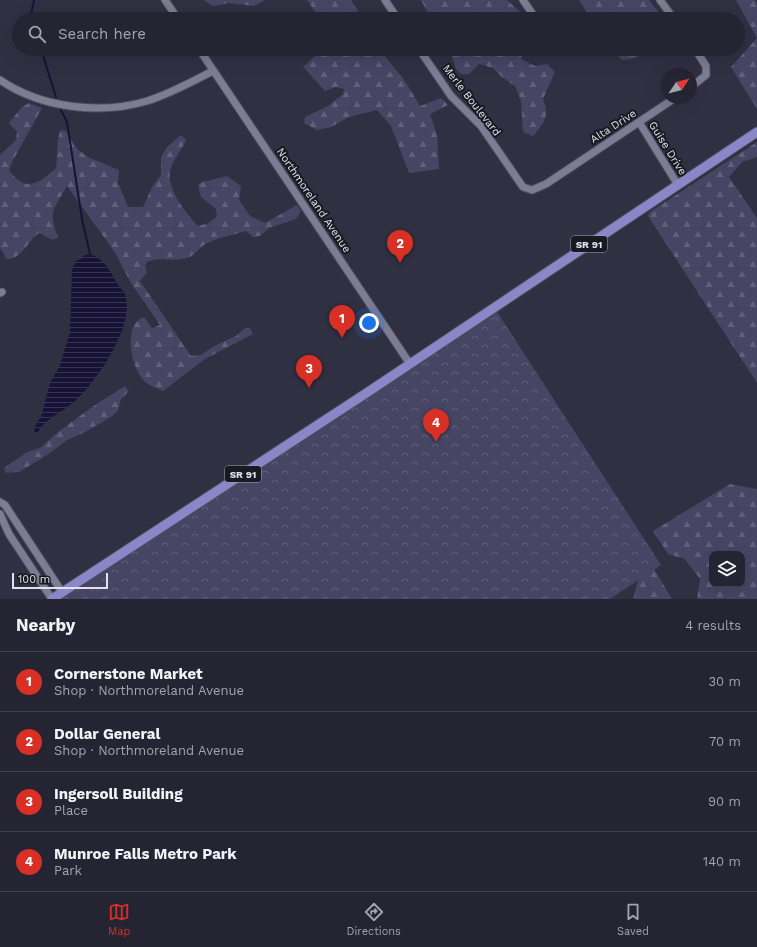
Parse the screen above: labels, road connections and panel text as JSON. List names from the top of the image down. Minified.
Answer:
{"streets":{"main road":["SR 91"],"street":["Merle Boulevard","Alta Drive","Guise Drive","Northmoreland Avenue"]},"crossings":[["Merle Boulevard","Alta Drive"],["Alta Drive","Guise Drive"],["Guise Drive","SR 91"],["Northmoreland Avenue","SR 91"]],"scale_bar":"100 m","north":"top right","page":{"search":"Search here","pins":["2","1","3","4"],"scale":"100 m","heading":["Nearby","4 results"],"list":[{"mark":"1","name":"Cornerstone Market","note":"Shop · Northmoreland Avenue","value":"30 m"},{"mark":"2","name":"Dollar General","note":"Shop · Northmoreland Avenue","value":"70 m"},{"mark":"3","name":"Ingersoll Building","note":"Place","value":"90 m"},{"mark":"4","name":"Munroe Falls Metro Park","note":"Park","value":"140 m"}],"nav":["Map","Directions","Saved"]}}
